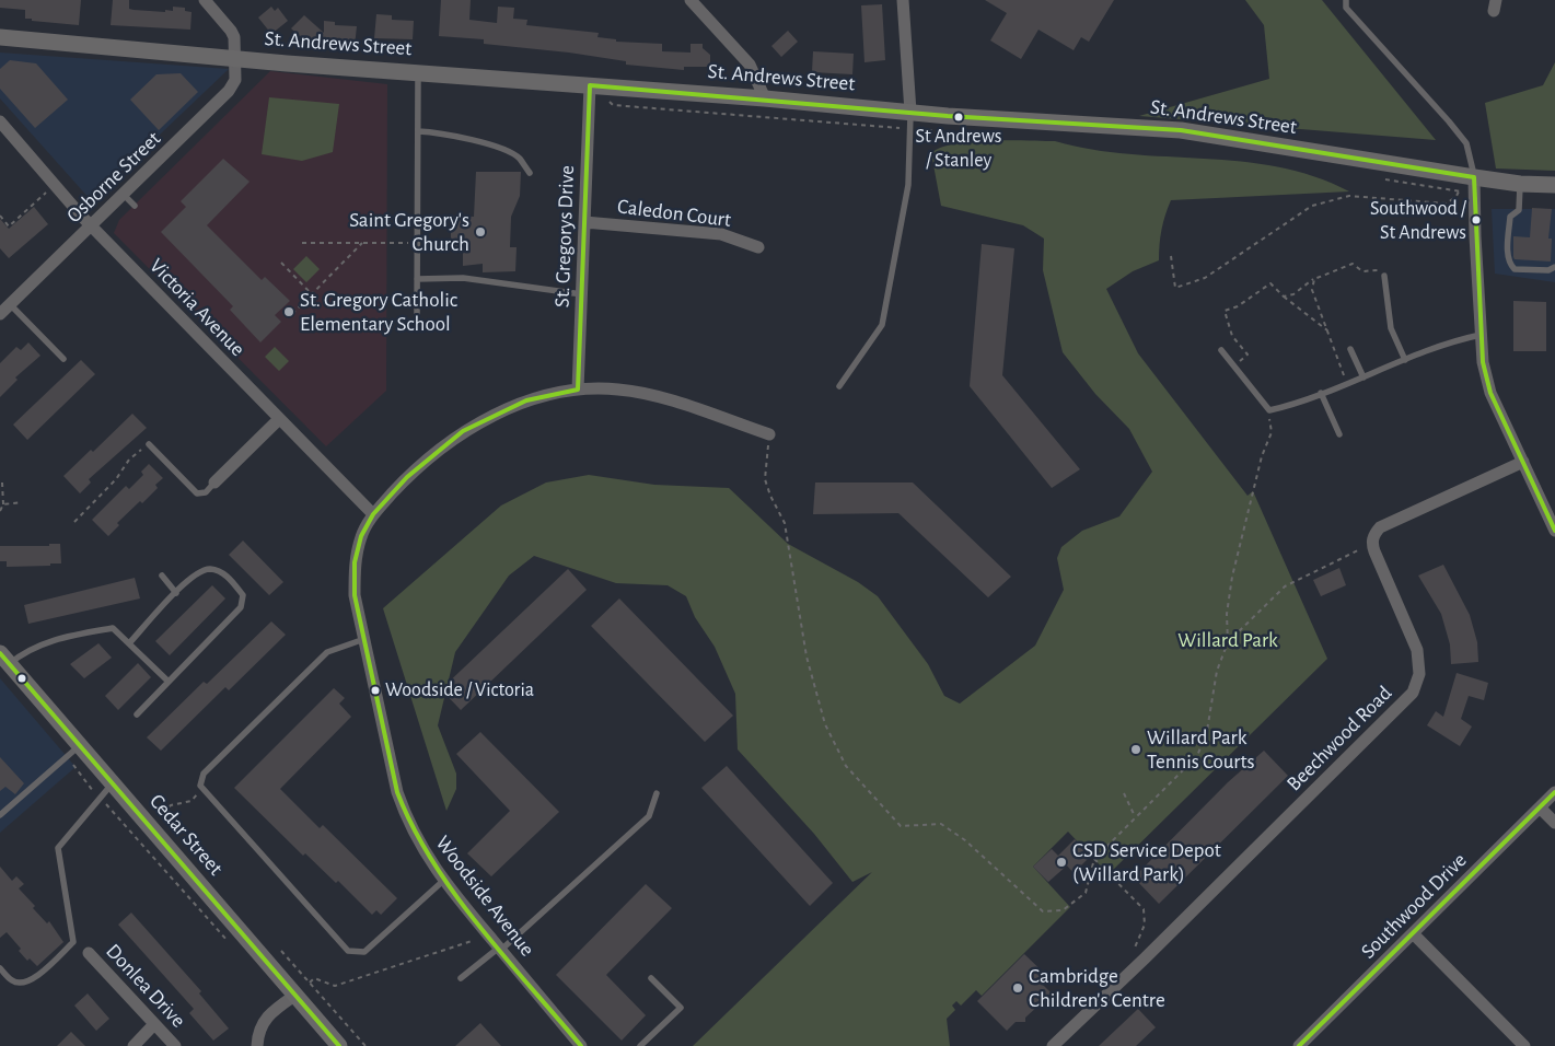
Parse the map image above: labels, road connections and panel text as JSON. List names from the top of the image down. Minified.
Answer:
{"streets":{"main road":["St. Andrews Street","Cedar Street"],"street":["Osborne Street","Caledon Court","St. Gregorys Drive","Victoria Avenue","Beechwood Road","Woodside Avenue","Southwood Drive","Donlea Drive"]},"crossings":[["St. Andrews Street","Osborne Street"],["St. Andrews Street","St. Gregorys Drive"],["Osborne Street","Victoria Avenue"],["Caledon Court","St. Gregorys Drive"],["St. Gregorys Drive","Woodside Avenue"],["Victoria Avenue","Woodside Avenue"]],"parks":["Willard Park"],"places":["St Andrews / Stanley","Southwood / St Andrews","Saint Gregory's Church","St. Gregory Catholic Elementary School","Woodside / Victoria","Willard Park Tennis Courts","CSD Service Depot (Willard Park)","Cambridge Children's Centre"]}
